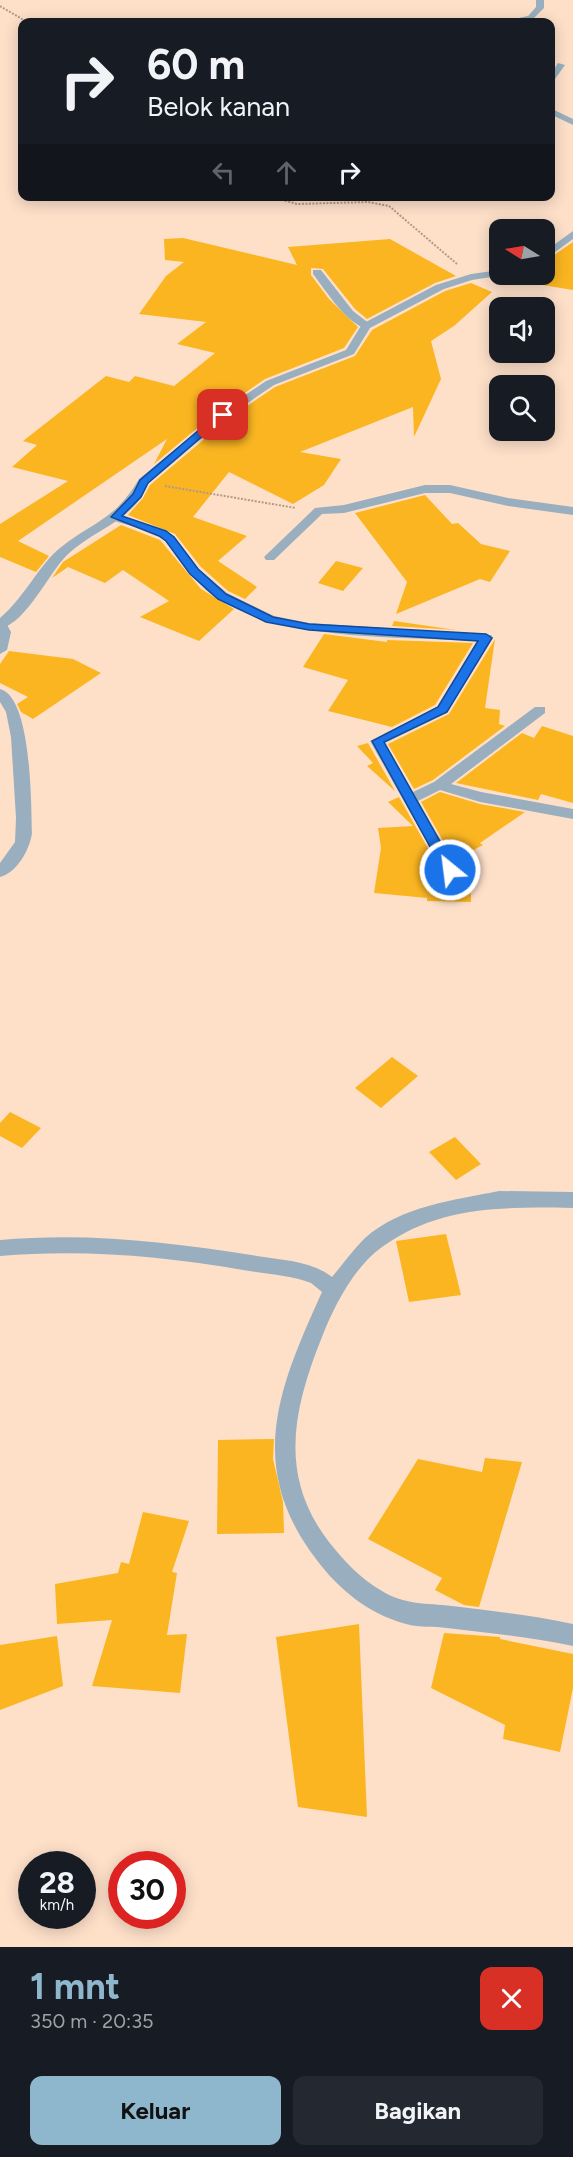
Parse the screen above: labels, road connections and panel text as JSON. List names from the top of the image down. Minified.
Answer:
{"north":"left","page":{"turn":["60 m","Belok kanan"],"speed":"28 km/h","limit":"30","heading":["1 mnt","350 m · 20:35"],"buttons":["Keluar","Bagikan"]}}
